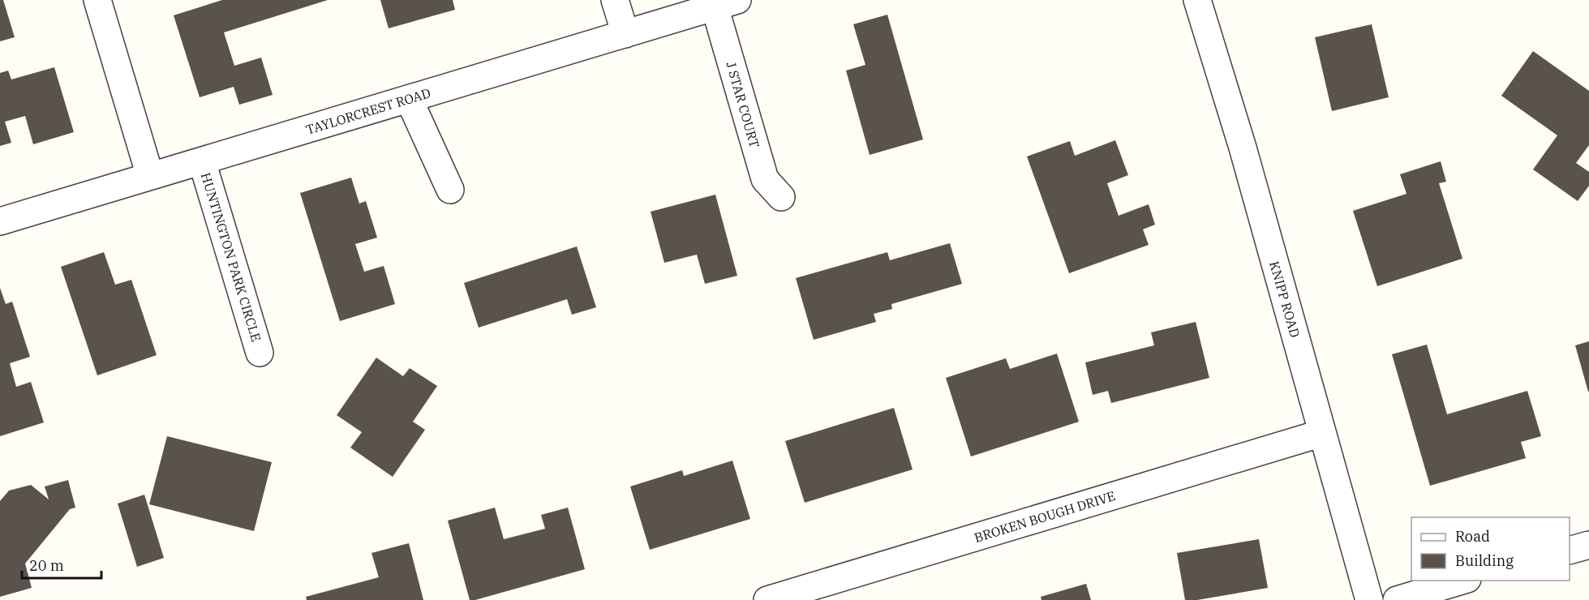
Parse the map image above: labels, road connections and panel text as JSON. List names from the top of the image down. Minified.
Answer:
{"streets":{"street":["J STAR COURT","TAYLORCREST ROAD","HUNTINGTON PARK CIRCLE","KNIPP ROAD","BROKEN BOUGH DRIVE"]},"crossings":[["J STAR COURT","TAYLORCREST ROAD"],["TAYLORCREST ROAD","HUNTINGTON PARK CIRCLE"],["KNIPP ROAD","BROKEN BOUGH DRIVE"]],"legend":["Road","Building"],"scale_bar":"20 m"}
